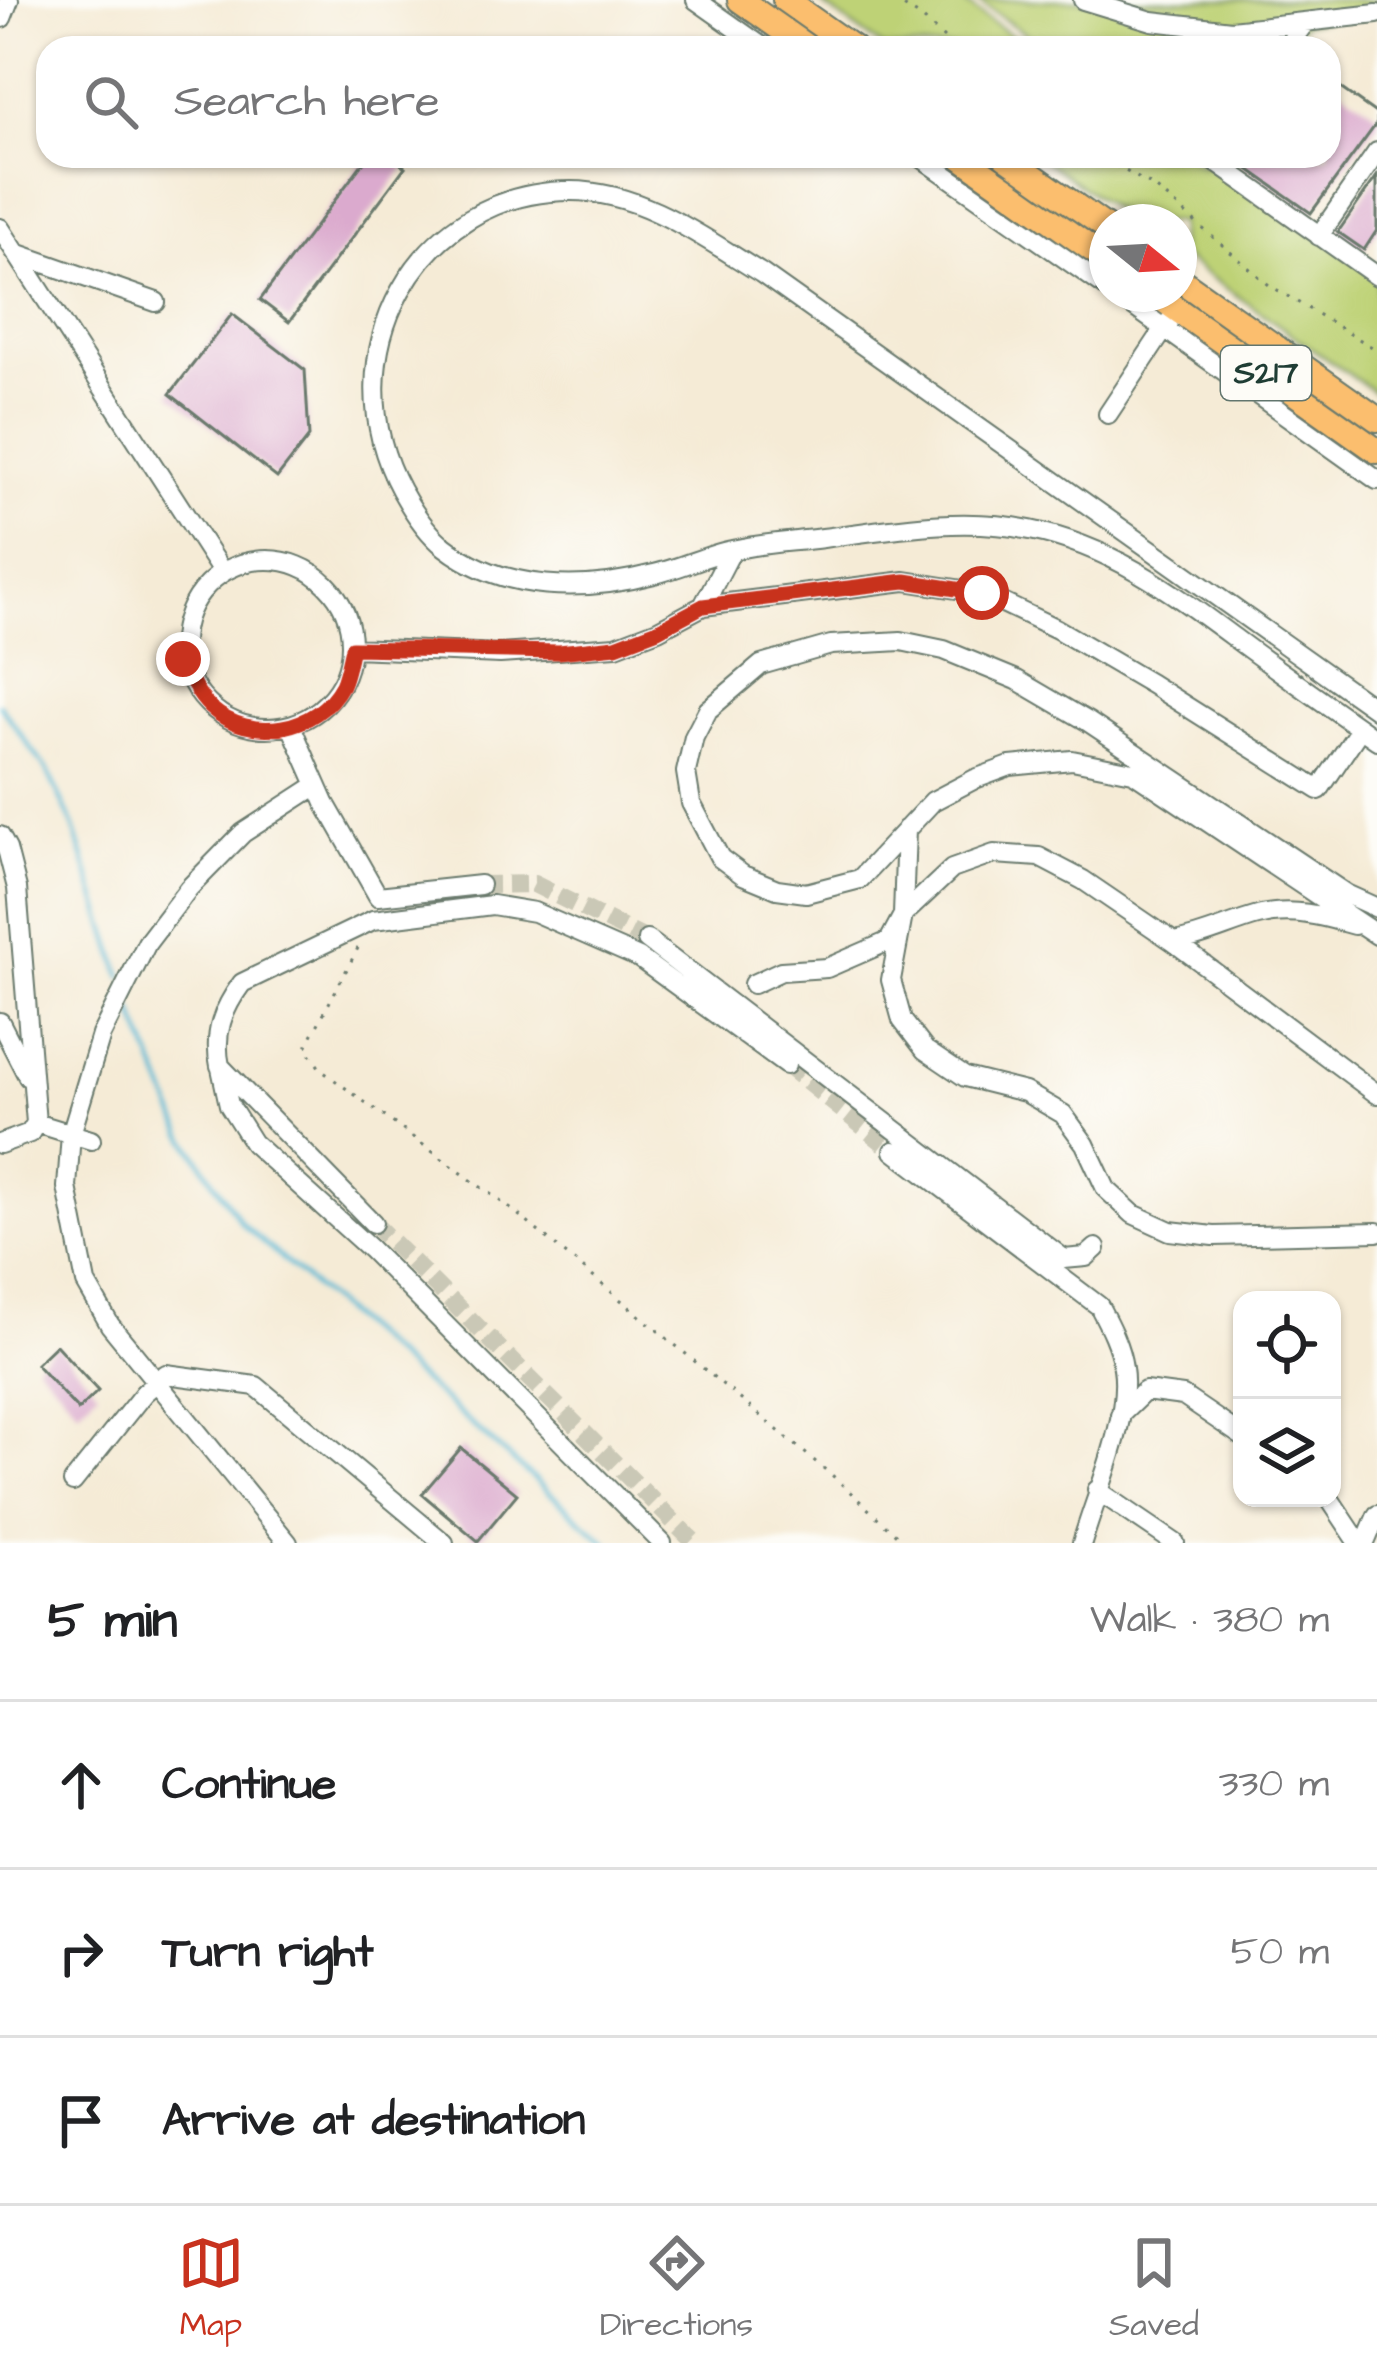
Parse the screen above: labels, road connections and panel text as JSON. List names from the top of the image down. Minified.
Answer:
{"streets":{"main road":["S217"]},"north":"right","page":{"search":"Search here","heading":["5 min","Walk · 380 m"],"list":[["Continue","330 m"],["Turn right","50 m"],"Arrive at destination"],"nav":["Map","Directions","Saved"]}}
